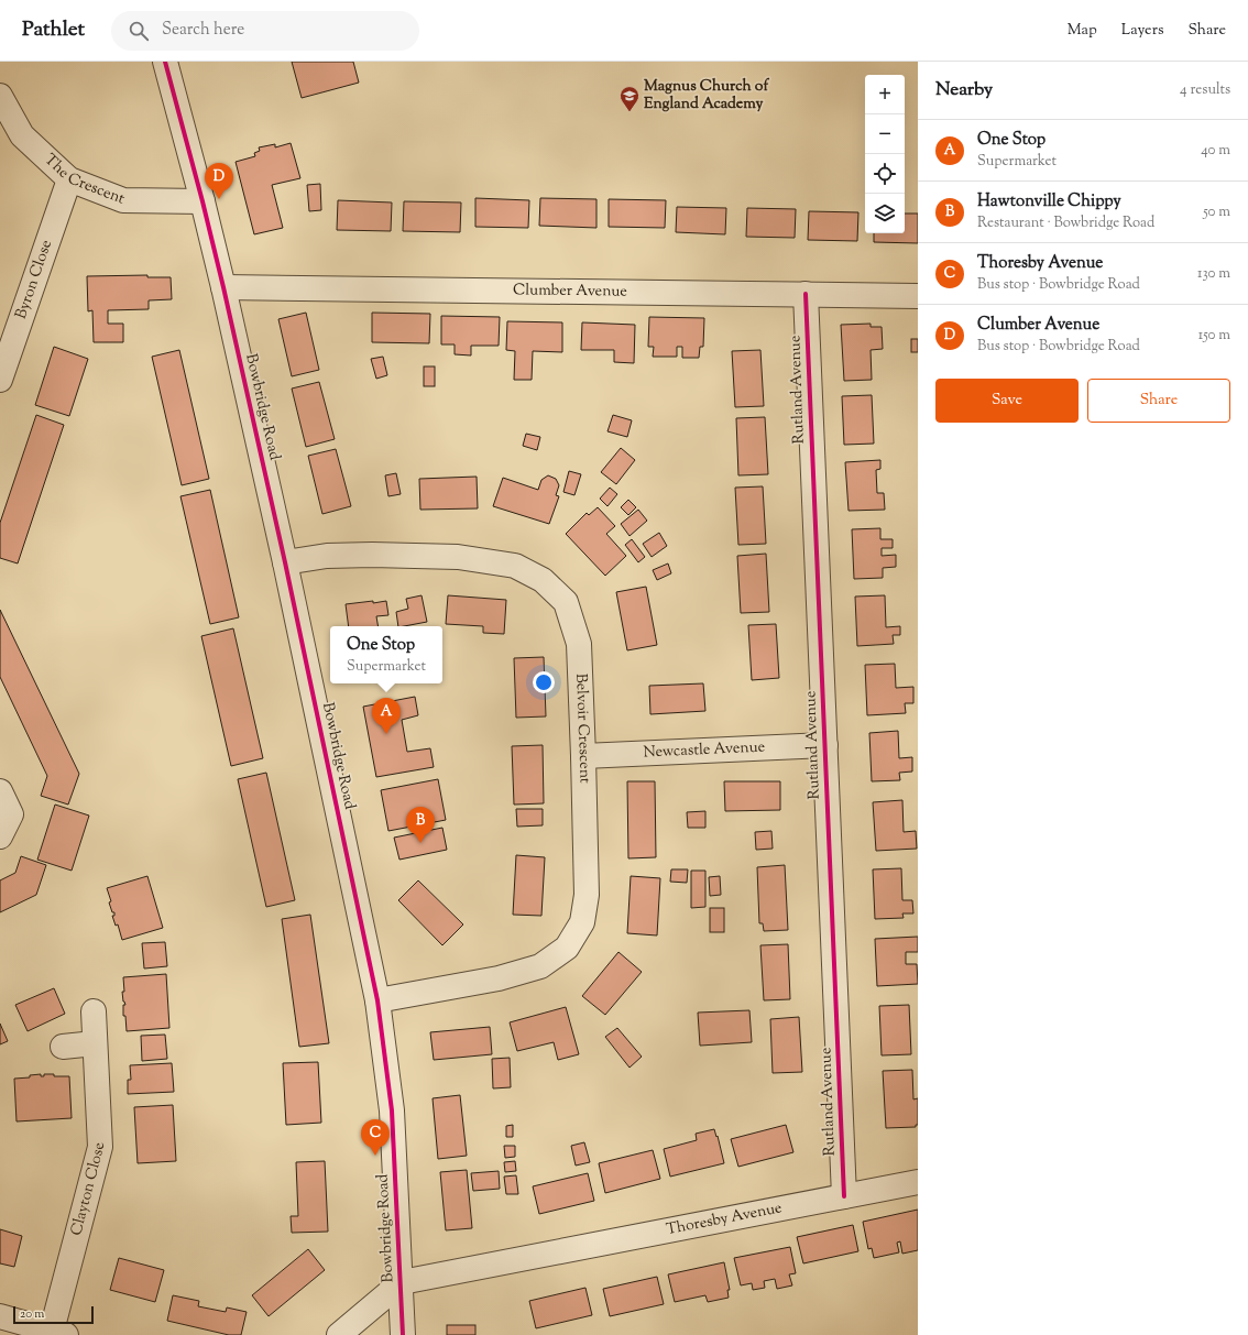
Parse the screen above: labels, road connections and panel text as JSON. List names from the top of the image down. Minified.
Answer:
{"streets":{"street":["The Crescent","Byron Close","Clumber Avenue","Rutland Avenue","Bowbridge Road","Belvoir Crescent","Newcastle Avenue","Clayton Close","Thoresby Avenue"]},"crossings":[["The Crescent","Byron Close"],["The Crescent","Bowbridge Road"],["Clumber Avenue","Rutland Avenue"],["Clumber Avenue","Bowbridge Road"],["Rutland Avenue","Newcastle Avenue"],["Rutland Avenue","Thoresby Avenue"],["Bowbridge Road","Belvoir Crescent"],["Bowbridge Road","Thoresby Avenue"],["Belvoir Crescent","Newcastle Avenue"]],"places":{"school or university":["Magnus Church of England Academy"]},"scale_bar":"20 m","page":{"header":"Pathlet","search":"Search here","nav":["Map","Layers","Share"],"heading":["Nearby","4 results"],"map_buttons":["+","−"],"list":[{"mark":"A","name":"One Stop","note":"Supermarket","value":"40 m"},{"mark":"B","name":"Hawtonville Chippy","note":"Restaurant · Bowbridge Road","value":"50 m"},{"mark":"C","name":"Thoresby Avenue","note":"Bus stop · Bowbridge Road","value":"130 m"},{"mark":"D","name":"Clumber Avenue","note":"Bus stop · Bowbridge Road","value":"150 m"}],"pins":["D","A","B","C"],"buttons":["Save","Share"],"popup":["One Stop","Supermarket"],"scale":"20 m"}}
